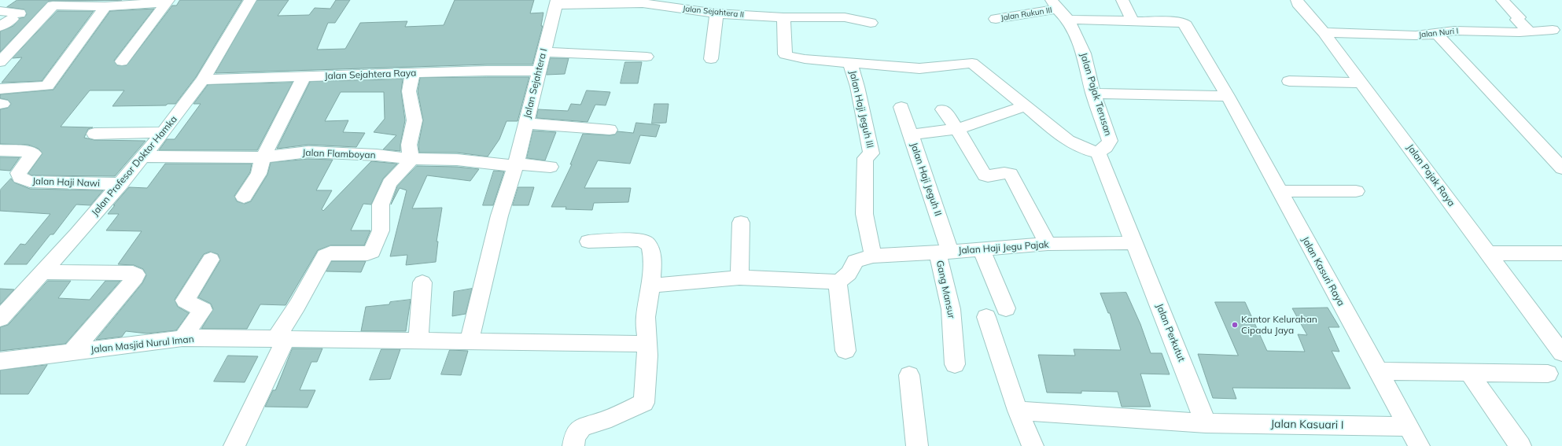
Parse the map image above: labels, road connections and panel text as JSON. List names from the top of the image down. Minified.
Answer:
{"streets":{"street":["Jalan Sejahtera II","Jalan Rukun III","Jalan Nuri I","Jalan Sejahtera Raya","Jalan Sejahtera I","Jalan Pajak Terusan","Jalan Haji Jeguh III","Jalan Flamboyan","Jalan Profesor Doktor Hamka","Jalan Pajak Raya","Jalan Haji Jeguh II","Jalan Haji Nawi","Jalan Haji Jegu Pajak","Jalan Kasuri Raya","Gang Mansur","Jalan Perkutut","Jalan Masjid Nurul Iman","Jalan Kasuari I"]},"crossings":[["Jalan Sejahtera II","Jalan Sejahtera I"],["Jalan Rukun III","Jalan Pajak Terusan"],["Jalan Nuri I","Jalan Pajak Raya"],["Jalan Sejahtera Raya","Jalan Sejahtera I"],["Jalan Sejahtera Raya","Jalan Profesor Doktor Hamka"],["Jalan Sejahtera I","Jalan Flamboyan"],["Jalan Sejahtera I","Jalan Masjid Nurul Iman"],["Jalan Pajak Terusan","Jalan Kasuri Raya"],["Jalan Haji Jeguh III","Jalan Haji Jegu Pajak"],["Jalan Flamboyan","Jalan Profesor Doktor Hamka"],["Jalan Profesor Doktor Hamka","Jalan Haji Nawi"],["Jalan Haji Jeguh II","Jalan Haji Jegu Pajak"],["Jalan Haji Jeguh II","Gang Mansur"],["Jalan Haji Jegu Pajak","Gang Mansur"],["Jalan Haji Jegu Pajak","Jalan Perkutut"],["Jalan Kasuri Raya","Jalan Kasuari I"],["Jalan Perkutut","Jalan Kasuari I"]],"places":["Kantor Kelurahan Cipadu Jaya"]}
